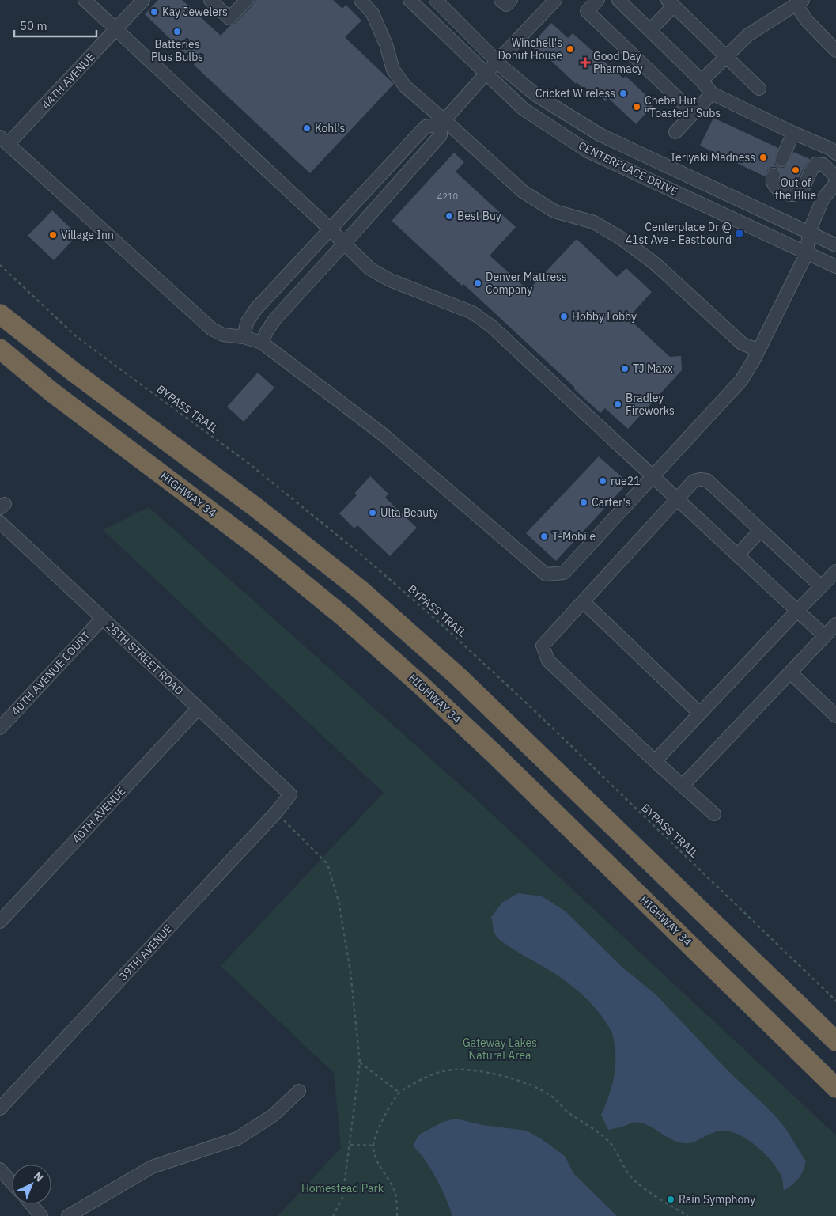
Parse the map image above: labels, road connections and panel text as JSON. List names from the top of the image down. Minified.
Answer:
{"streets":{"highway":["HIGHWAY 34"],"street":["44TH AVENUE","CENTERPLACE DRIVE","28TH STREET ROAD","40TH AVENUE COURT","40TH AVENUE","39TH AVENUE"],"path":["BYPASS TRAIL"]},"crossings":[["28TH STREET ROAD","40TH AVENUE COURT"],["28TH STREET ROAD","40TH AVENUE"],["28TH STREET ROAD","39TH AVENUE"]],"parks":["Gateway Lakes Natural Area","Homestead Park"],"places":{"other":["Kay Jewelers","Batteries Plus Bulbs","Winchell's Donut House","Cricket Wireless","Cheba Hut \"Toasted\" Subs","Kohl's","Teriyaki Madness","Out of the Blue","Best Buy","Village Inn","Denver Mattress Company","Hobby Lobby","TJ Maxx","Bradley Fireworks","rue21","Carter's","Ulta Beauty","T-Mobile","Rain Symphony"],"health":["Good Day Pharmacy"],"transit":["Centerplace Dr @ 41st Ave - Eastbound"]},"house_numbers":["4210"],"scale_bar":"50 m","north":"top right"}
